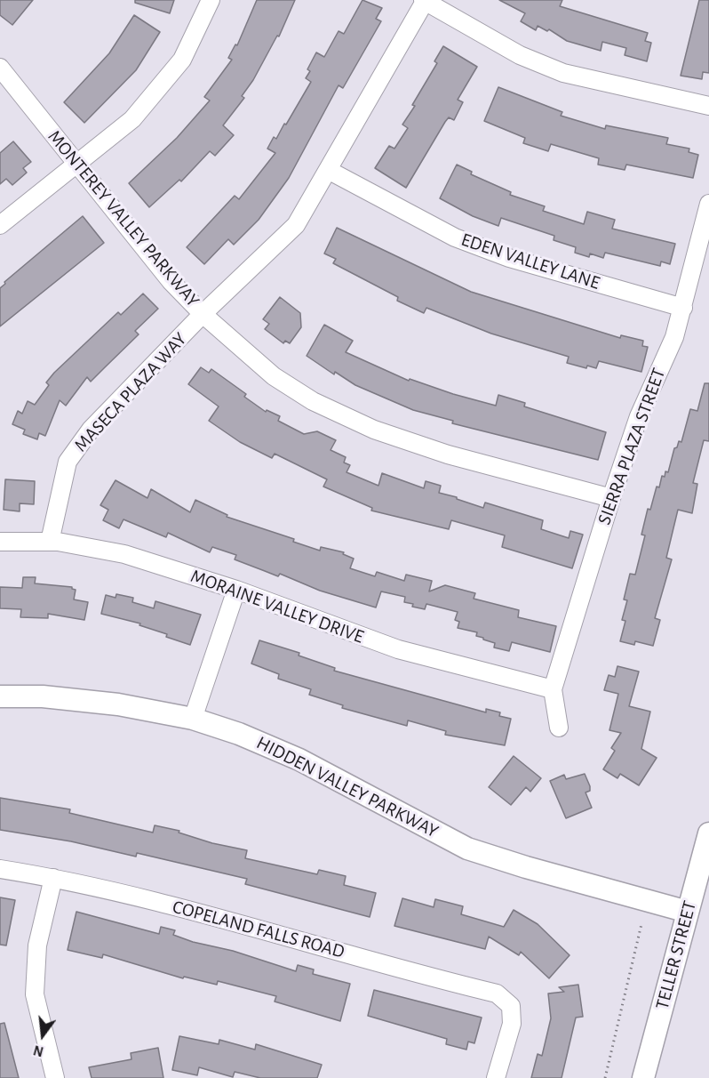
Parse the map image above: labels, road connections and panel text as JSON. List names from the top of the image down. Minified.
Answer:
{"streets":{"street":["MONTEREY VALLEY PARKWAY","EDEN VALLEY LANE","MASECA PLAZA WAY","SIERRA PLAZA STREET","MORAINE VALLEY DRIVE","HIDDEN VALLEY PARKWAY","COPELAND FALLS ROAD","TELLER STREET"]},"crossings":[["MONTEREY VALLEY PARKWAY","MASECA PLAZA WAY"],["MONTEREY VALLEY PARKWAY","SIERRA PLAZA STREET"],["EDEN VALLEY LANE","MASECA PLAZA WAY"],["EDEN VALLEY LANE","SIERRA PLAZA STREET"],["MASECA PLAZA WAY","MORAINE VALLEY DRIVE"],["SIERRA PLAZA STREET","MORAINE VALLEY DRIVE"],["HIDDEN VALLEY PARKWAY","TELLER STREET"]],"north":"bottom"}
